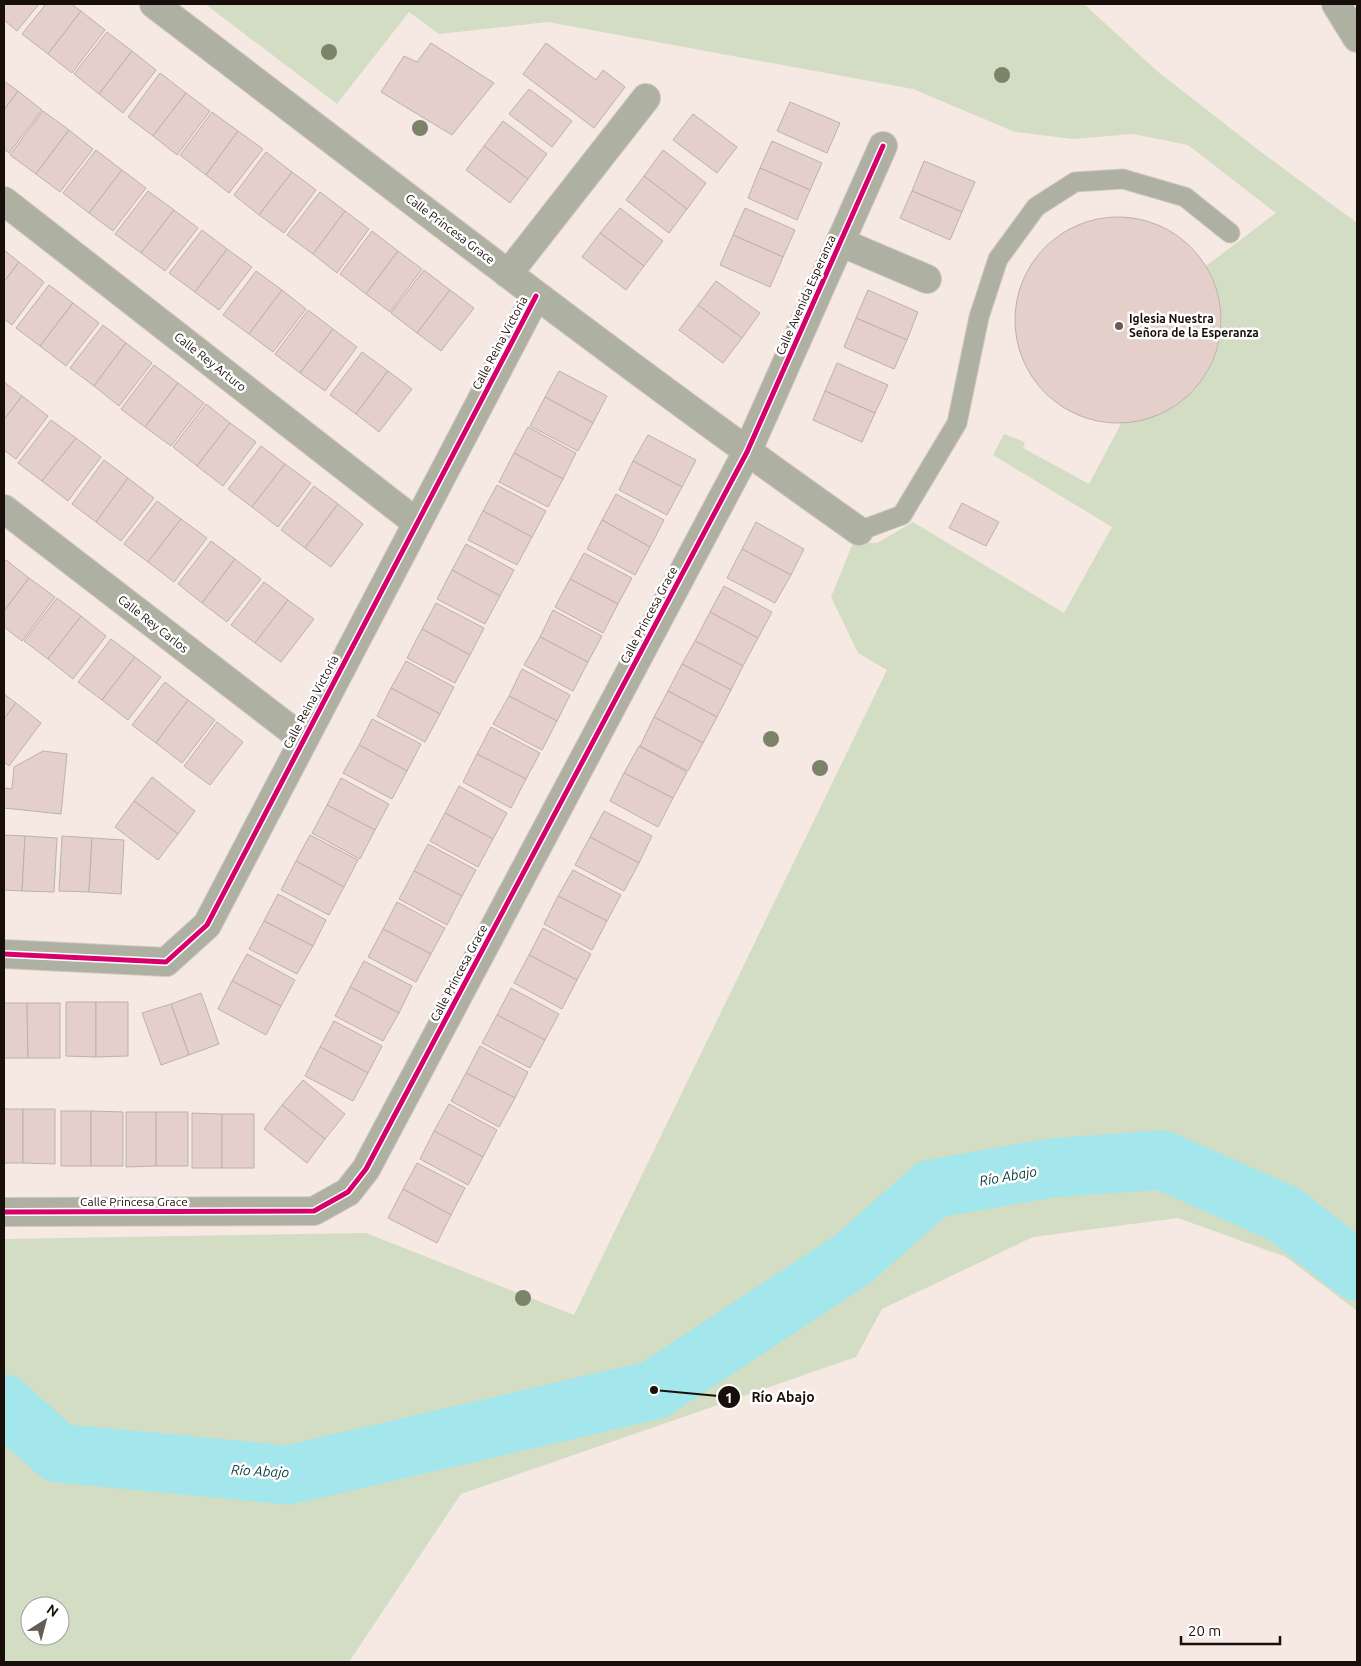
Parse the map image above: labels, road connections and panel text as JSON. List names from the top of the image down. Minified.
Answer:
{"streets":{"street":["Calle Princesa Grace","Calle Avenida Esperanza","Calle Reina Victoria","Calle Rey Arturo","Calle Rey Carlos"]},"crossings":[["Calle Princesa Grace","Calle Avenida Esperanza"],["Calle Princesa Grace","Calle Reina Victoria"],["Calle Reina Victoria","Calle Rey Arturo"],["Calle Reina Victoria","Calle Rey Carlos"]],"water":["Río Abajo"],"places":["Iglesia Nuestra Señora de la Esperanza","Río Abajo"],"scale_bar":"20 m","north":"top right"}
